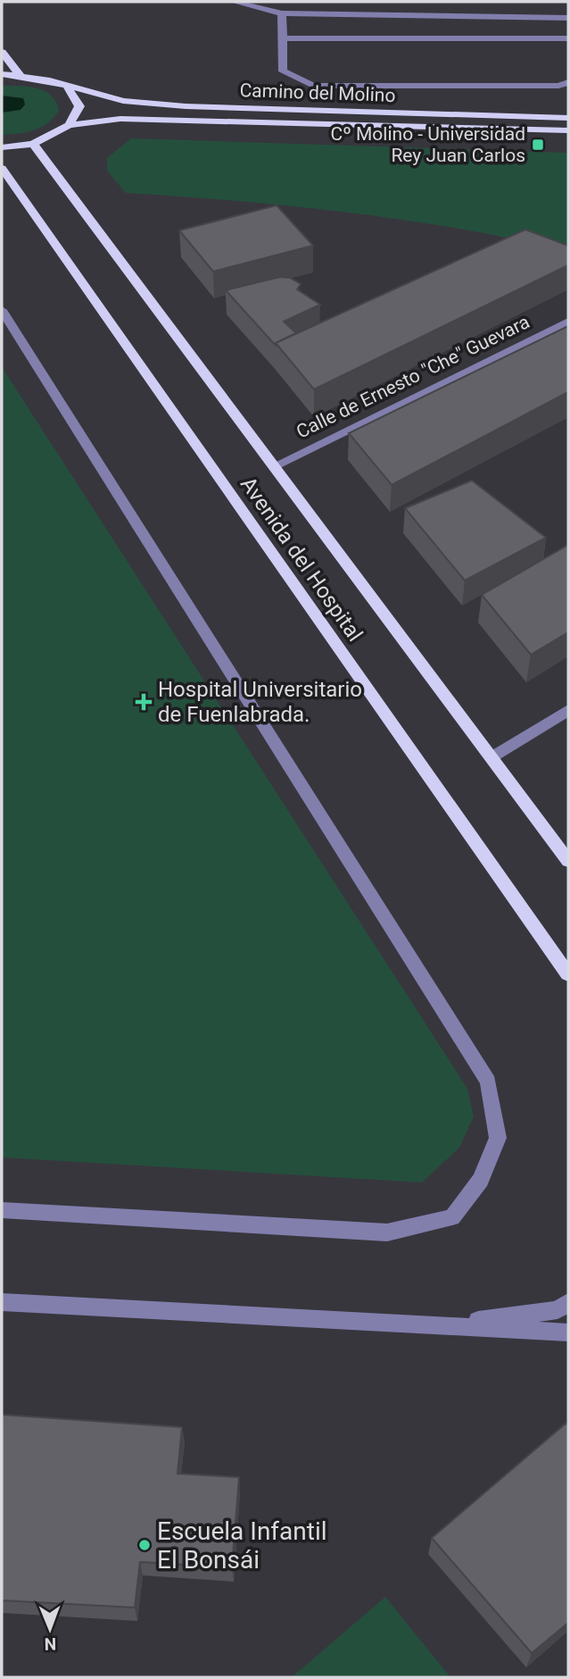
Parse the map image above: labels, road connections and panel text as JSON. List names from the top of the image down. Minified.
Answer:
{"streets":{"main road":["Camino del Molino","Avenida del Hospital"],"street":["Calle de Ernesto \"Che\" Guevara"]},"crossings":[["Calle de Ernesto \"Che\" Guevara","Avenida del Hospital"]],"places":{"transit":["Cº Molino - Universidad Rey Juan Carlos"],"health":["Hospital Universitario de Fuenlabrada."],"other":["Escuela Infantil El Bonsái"]},"north":"bottom"}
